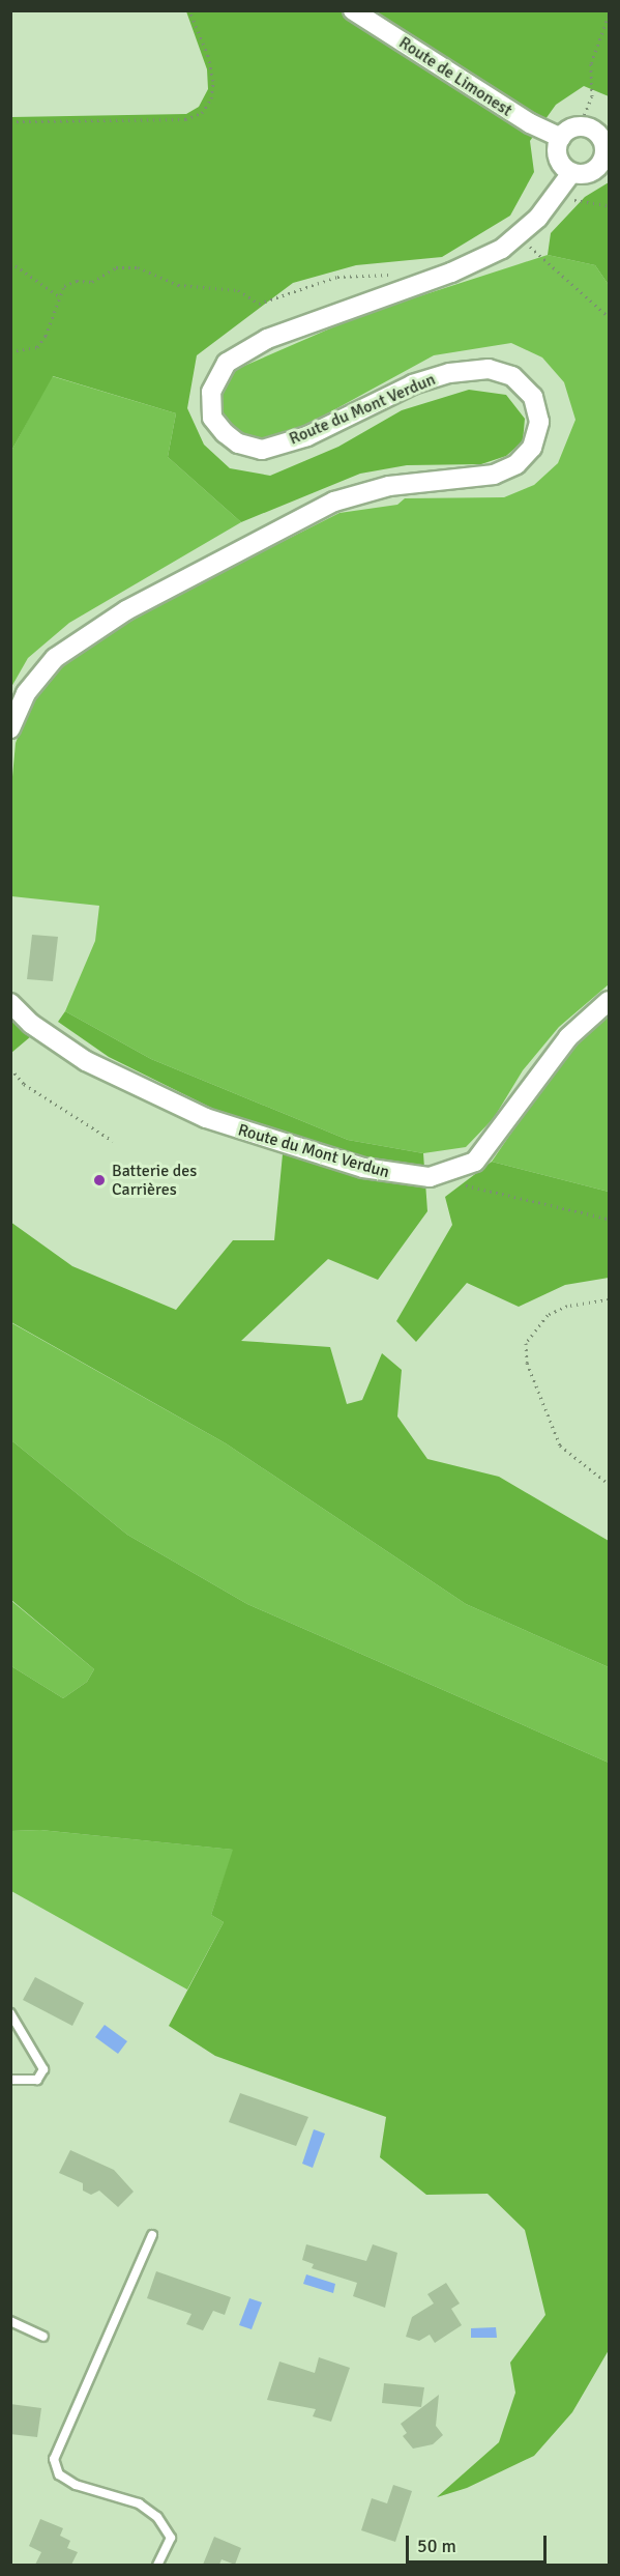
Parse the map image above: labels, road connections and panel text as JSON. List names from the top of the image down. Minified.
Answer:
{"streets":{"street":["Route de Limonest","Route du Mont Verdun"]},"crossings":[["Route de Limonest","Route du Mont Verdun"]],"places":["Batterie des Carrières"],"scale_bar":"50 m"}
